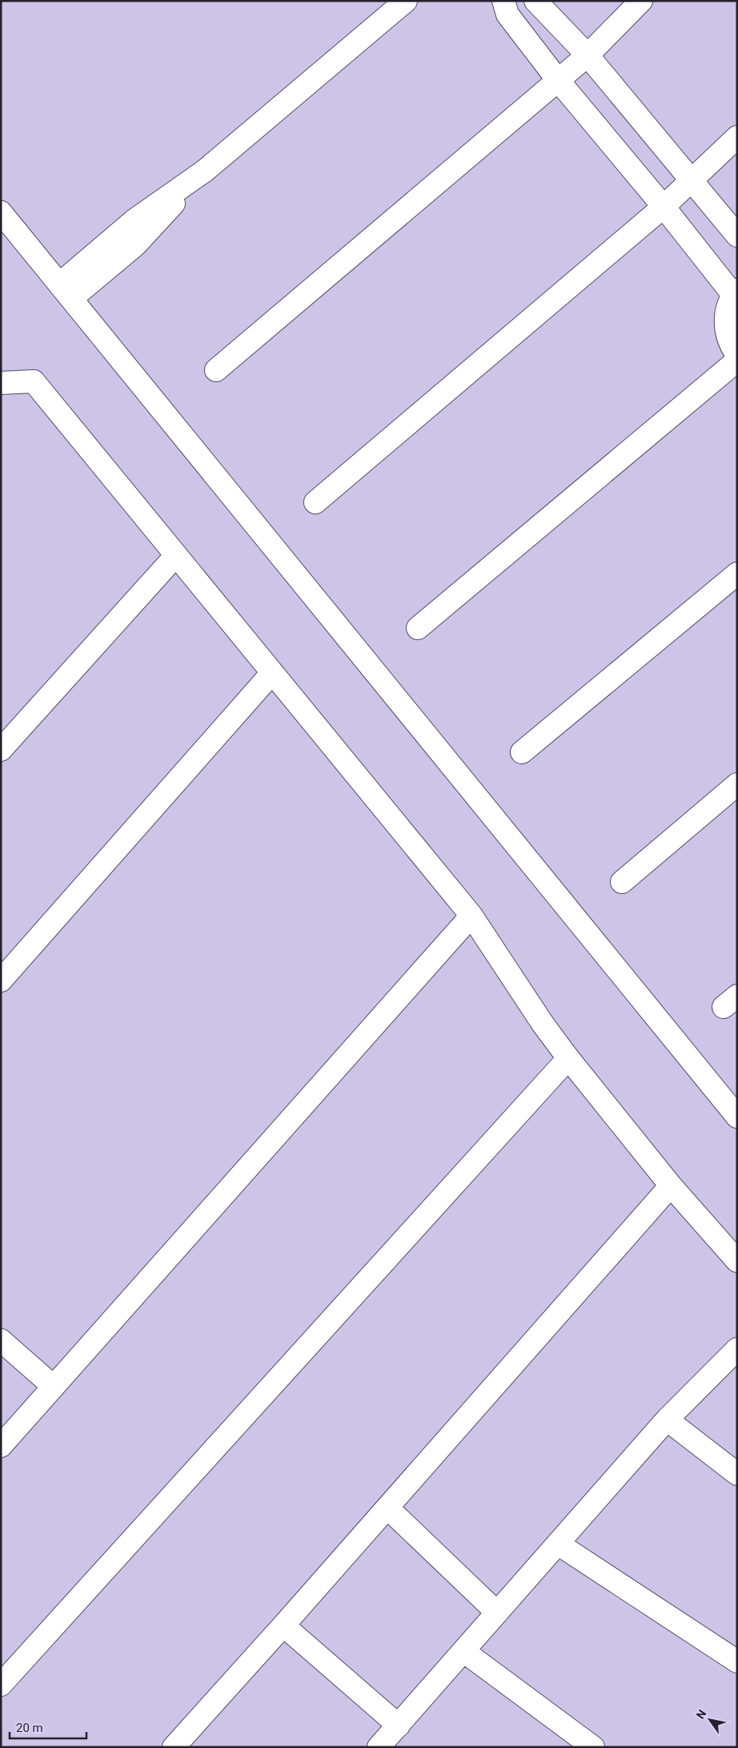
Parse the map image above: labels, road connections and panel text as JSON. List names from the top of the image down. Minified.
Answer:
{"scale_bar":"20 m","north":"top left"}
